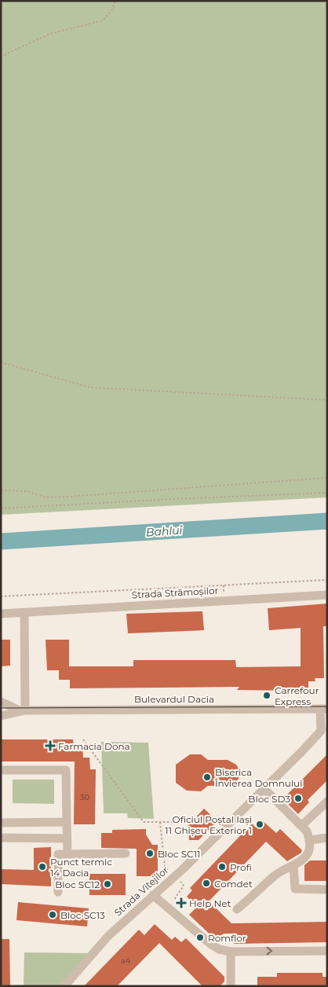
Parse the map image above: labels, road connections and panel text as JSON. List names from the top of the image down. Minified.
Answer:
{"streets":{"street":["Strada Strămoșilor","Bulevardul Dacia","Strada Vitejilor"]},"crossings":[["Bulevardul Dacia","Strada Vitejilor"]],"water":["Bahlui"],"places":{"other":["Carrefour Express","Biserica Învierea Domnului","Bloc SD3","Oficiul Poștal Iași 11 Ghișeu Exterior 1","Bloc SC11","Punct termic 14 Dacia","Profi","Comdet","Bloc SC12","Bloc SC13","Romflor"],"health":["Farmacia Dona","Help Net"]},"house_numbers":["30","a4"]}
